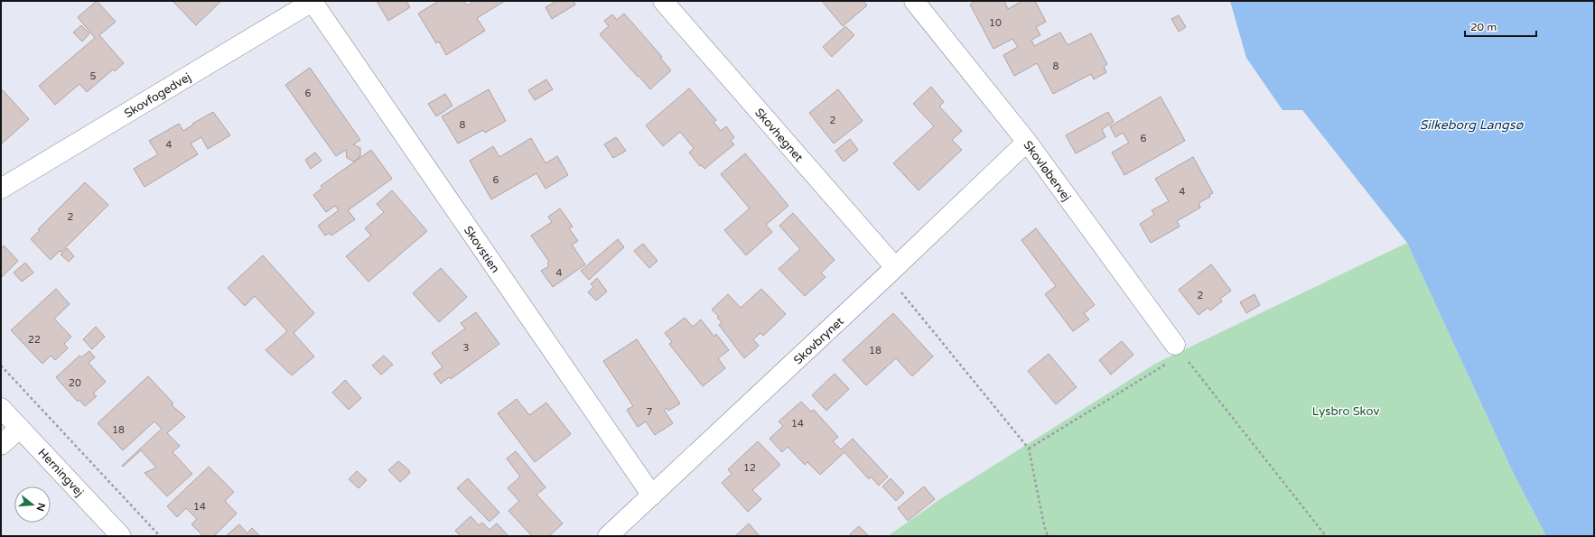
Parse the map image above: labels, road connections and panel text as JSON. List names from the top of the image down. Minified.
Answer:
{"streets":{"street":["Skovfogedvej","Skovhegnet","Skovløbervej","Skovstien","Skovbrynet","Herningvej"]},"crossings":[["Skovfogedvej","Skovstien"],["Skovhegnet","Skovbrynet"],["Skovløbervej","Skovbrynet"],["Skovstien","Skovbrynet"]],"water":["Silkeborg Langsø"],"parks":["Lysbro Skov"],"house_numbers":["10","8","5","6","2","8","6","4","6","4","2","4","2","22","3","18","20","7","14","18","12","14"],"scale_bar":"20 m","north":"right"}
